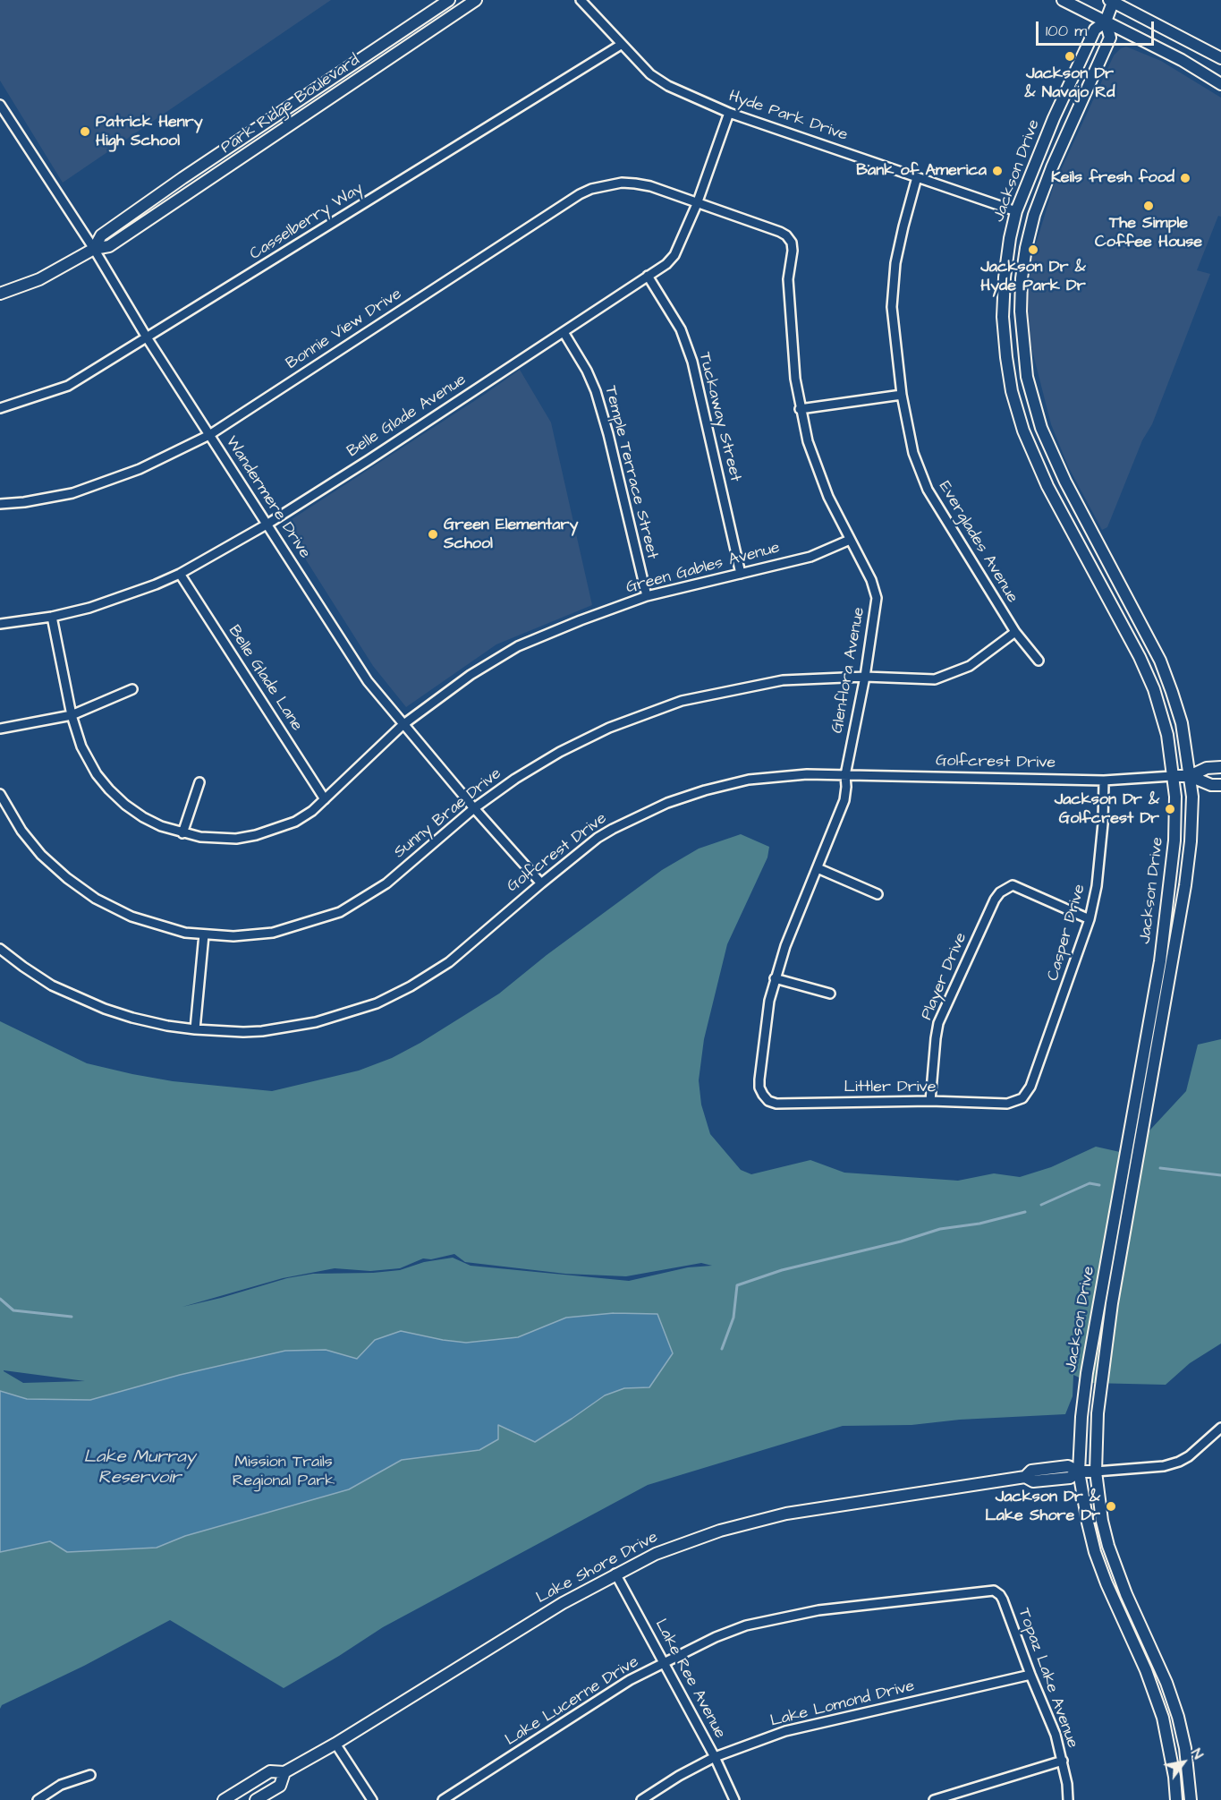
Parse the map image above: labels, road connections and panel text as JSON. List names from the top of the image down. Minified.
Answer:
{"streets":{"main road":["Park Ridge Boulevard","Jackson Drive","Golfcrest Drive","Lake Shore Drive"],"street":["Hyde Park Drive","Casselberry Way","Bonnie View Drive","Belle Glade Avenue","Tuckaway Street","Temple Terrace Street","Wandermere Drive","Everglades Avenue","Green Gables Avenue","Glenflora Avenue","Belle Glade Lane","Sunny Brae Drive","Casper Drive","Player Drive","Littler Drive","Topaz Lake Avenue","Lake Ree Avenue","Lake Lucerne Drive","Lake Lomond Drive"]},"crossings":[["Park Ridge Boulevard","Wandermere Drive"],["Hyde Park Drive","Jackson Drive"],["Hyde Park Drive","Casselberry Way"],["Hyde Park Drive","Belle Glade Avenue"],["Hyde Park Drive","Everglades Avenue"],["Jackson Drive","Golfcrest Drive"],["Jackson Drive","Lake Shore Drive"],["Casselberry Way","Wandermere Drive"],["Bonnie View Drive","Belle Glade Avenue"],["Bonnie View Drive","Wandermere Drive"],["Bonnie View Drive","Glenflora Avenue"],["Belle Glade Avenue","Tuckaway Street"],["Belle Glade Avenue","Temple Terrace Street"],["Belle Glade Avenue","Wandermere Drive"],["Belle Glade Avenue","Green Gables Avenue"],["Belle Glade Avenue","Glenflora Avenue"],["Belle Glade Avenue","Belle Glade Lane"],["Tuckaway Street","Green Gables Avenue"],["Temple Terrace Street","Green Gables Avenue"],["Wandermere Drive","Green Gables Avenue"],["Wandermere Drive","Golfcrest Drive"],["Wandermere Drive","Sunny Brae Drive"],["Everglades Avenue","Sunny Brae Drive"],["Green Gables Avenue","Glenflora Avenue"],["Green Gables Avenue","Belle Glade Lane"],["Glenflora Avenue","Golfcrest Drive"],["Glenflora Avenue","Sunny Brae Drive"],["Glenflora Avenue","Littler Drive"],["Golfcrest Drive","Casper Drive"],["Casper Drive","Player Drive"],["Casper Drive","Littler Drive"],["Player Drive","Littler Drive"],["Lake Shore Drive","Lake Ree Avenue"],["Topaz Lake Avenue","Lake Lucerne Drive"],["Topaz Lake Avenue","Lake Lomond Drive"],["Lake Ree Avenue","Lake Lucerne Drive"],["Lake Ree Avenue","Lake Lomond Drive"]],"water":["Lake Murray Reservoir"],"parks":["Mission Trails Regional Park"],"places":["Jackson Dr & Navajo Rd","Patrick Henry High School","Bank of America","Keils fresh food","The Simple Coffee House","Jackson Dr & Hyde Park Dr","Green Elementary School","Jackson Dr & Golfcrest Dr","Jackson Dr & Lake Shore Dr"],"scale_bar":"100 m","north":"top right"}
